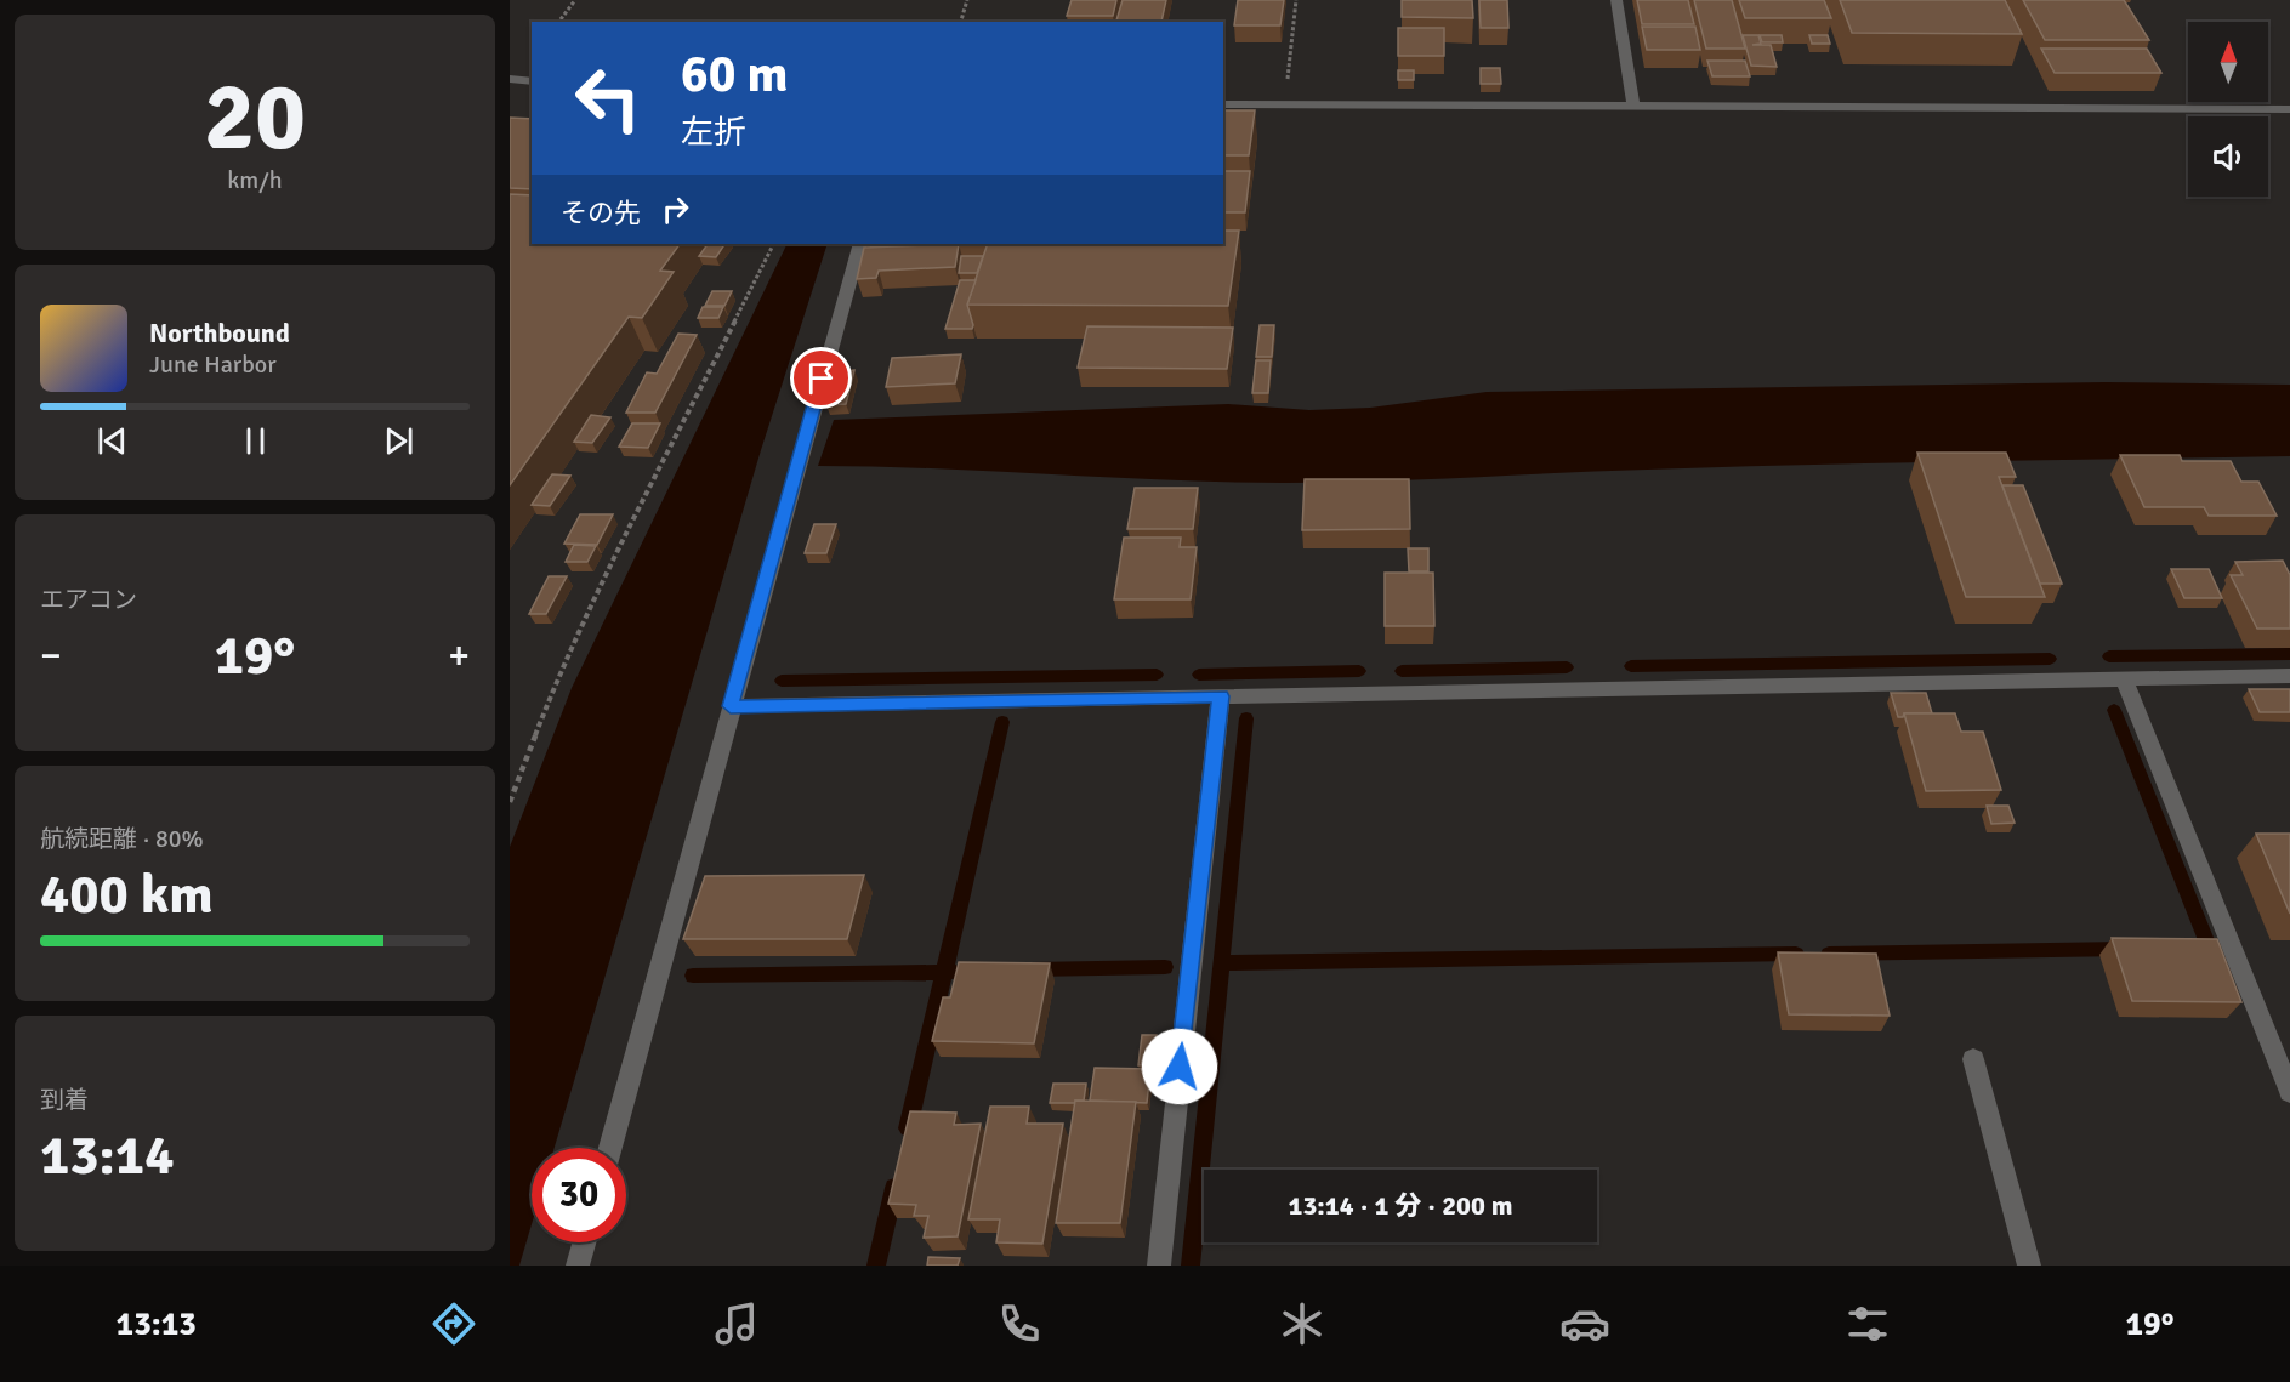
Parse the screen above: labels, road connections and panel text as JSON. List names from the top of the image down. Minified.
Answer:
{"north":"top","page":{"tile":[["20","km/h"],"エアコン",["航続距離 · 80%","400 km"],["到着","13:14"]],"turn":["60 m","左折"],"then":"その先","song":["Northbound","June Harbor"],"heat":["−","19°","+"],"limit":"30","trip":"13:14 · 1 分 · 200 m","tabs":["13:13","19°"]}}
